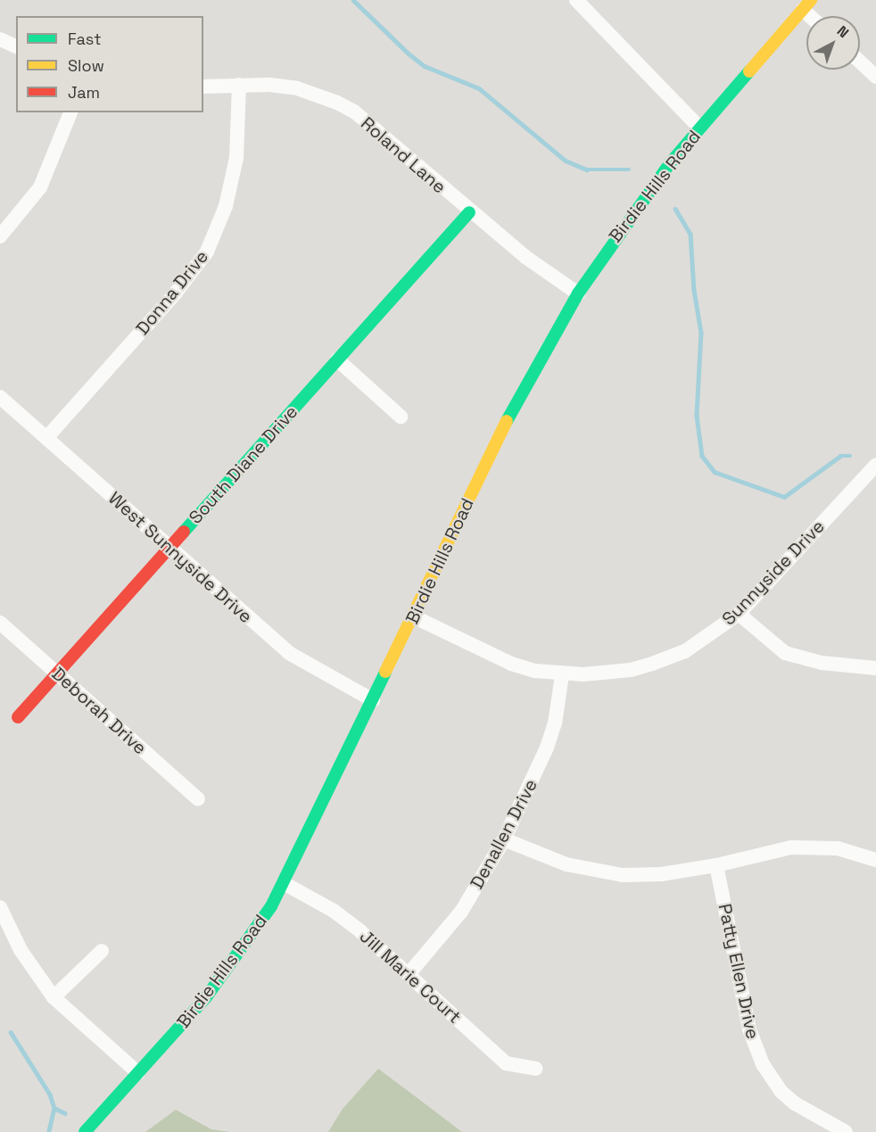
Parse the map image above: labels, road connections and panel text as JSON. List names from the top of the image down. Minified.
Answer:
{"streets":{"main road":["Birdie Hills Road","South Diane Drive"],"street":["Roland Lane","Donna Drive","West Sunnyside Drive","Sunnyside Drive","Deborah Drive","Denallen Drive","Patty Ellen Drive","Jill Marie Court"]},"crossings":[["Roland Lane","Birdie Hills Road"],["Roland Lane","Donna Drive"],["Roland Lane","South Diane Drive"],["Birdie Hills Road","West Sunnyside Drive"],["Birdie Hills Road","Sunnyside Drive"],["Birdie Hills Road","Jill Marie Court"],["Donna Drive","West Sunnyside Drive"],["South Diane Drive","West Sunnyside Drive"],["South Diane Drive","Deborah Drive"],["Sunnyside Drive","Denallen Drive"],["Denallen Drive","Jill Marie Court"]],"legend":["Fast","Slow","Jam"],"north":"top right"}
